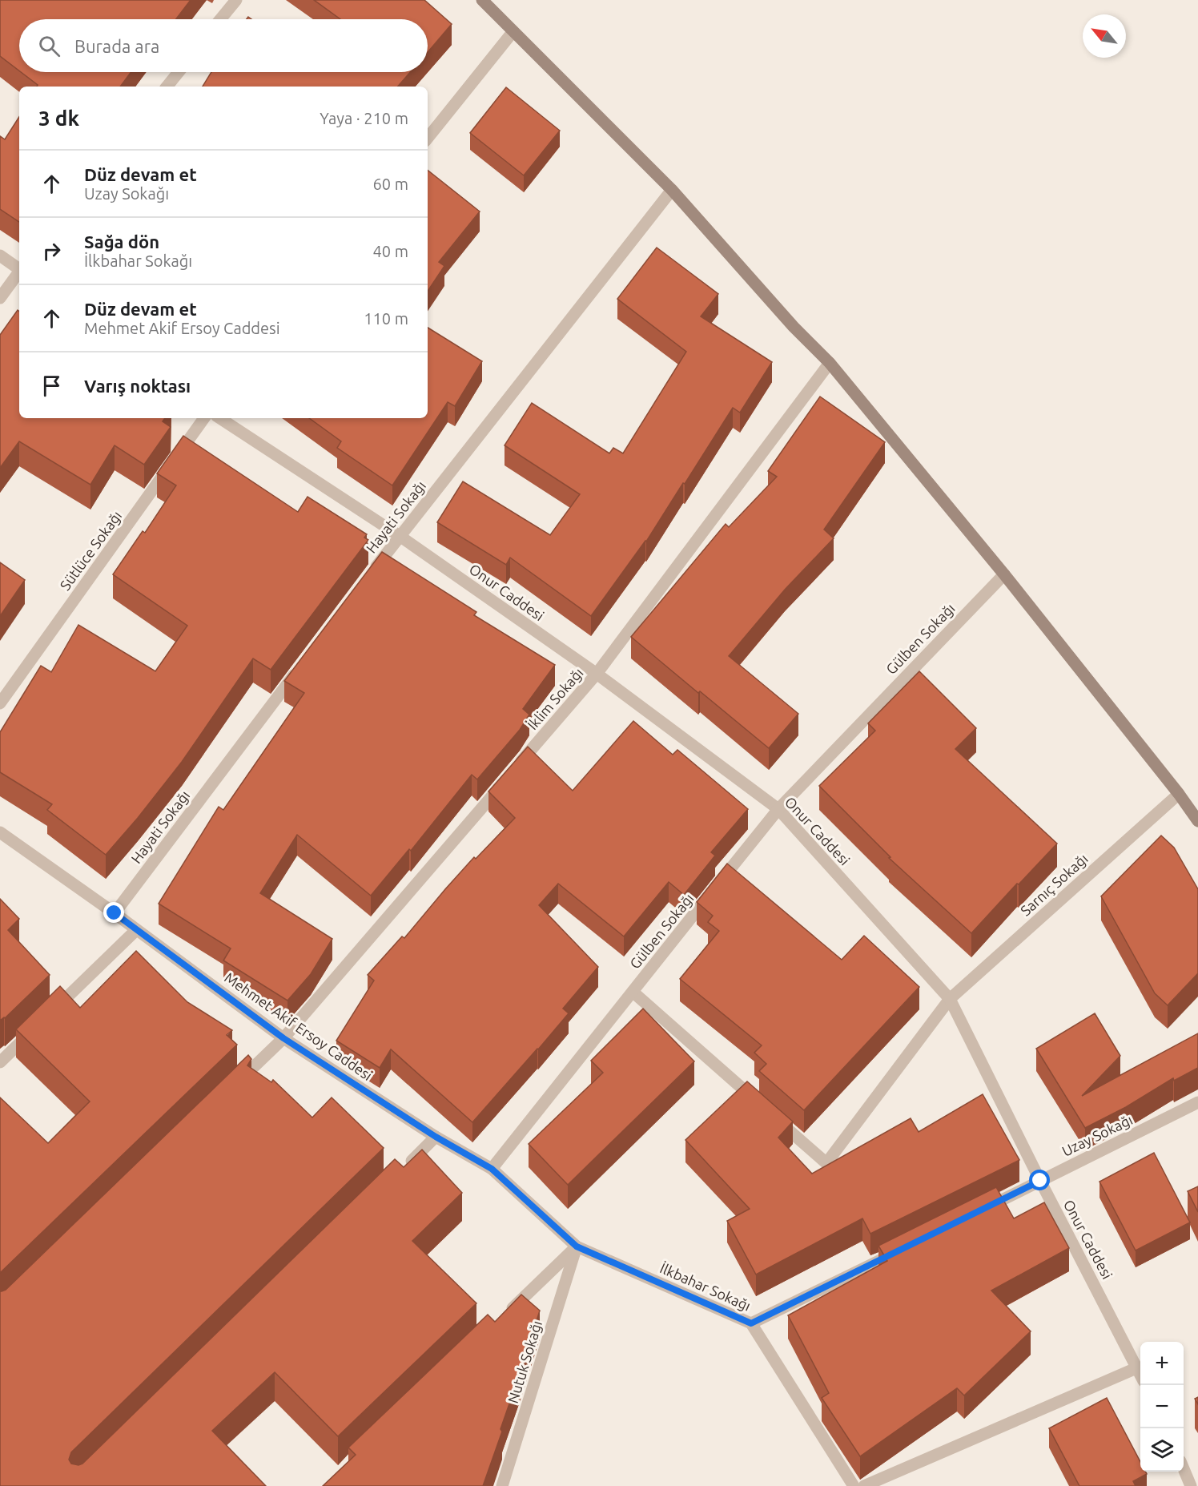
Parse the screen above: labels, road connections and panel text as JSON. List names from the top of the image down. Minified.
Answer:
{"streets":{"street":["Hayati Sokağı","Sütlüce Sokağı","Onur Caddesi","Gülben Sokağı","İklim Sokağı","Sarnıç Sokağı","Mehmet Akif Ersoy Caddesi","Uzay Sokağı","İlkbahar Sokağı","Nutuk Sokağı"]},"crossings":[["Hayati Sokağı","Onur Caddesi"],["Hayati Sokağı","Mehmet Akif Ersoy Caddesi"],["Onur Caddesi","Gülben Sokağı"],["Onur Caddesi","İklim Sokağı"],["Onur Caddesi","Sarnıç Sokağı"],["Onur Caddesi","Uzay Sokağı"],["Gülben Sokağı","Mehmet Akif Ersoy Caddesi"],["İklim Sokağı","Mehmet Akif Ersoy Caddesi"],["Mehmet Akif Ersoy Caddesi","İlkbahar Sokağı"],["Mehmet Akif Ersoy Caddesi","Nutuk Sokağı"],["İlkbahar Sokağı","Nutuk Sokağı"]],"north":"top left","page":{"search":"Burada ara","heading":["3 dk","Yaya · 210 m"],"list":[["Düz devam et","Uzay Sokağı","60 m"],["Sağa dön","İlkbahar Sokağı","40 m"],["Düz devam et","Mehmet Akif Ersoy Caddesi","110 m"],"Varış noktası"],"map_buttons":["+","−"]}}
